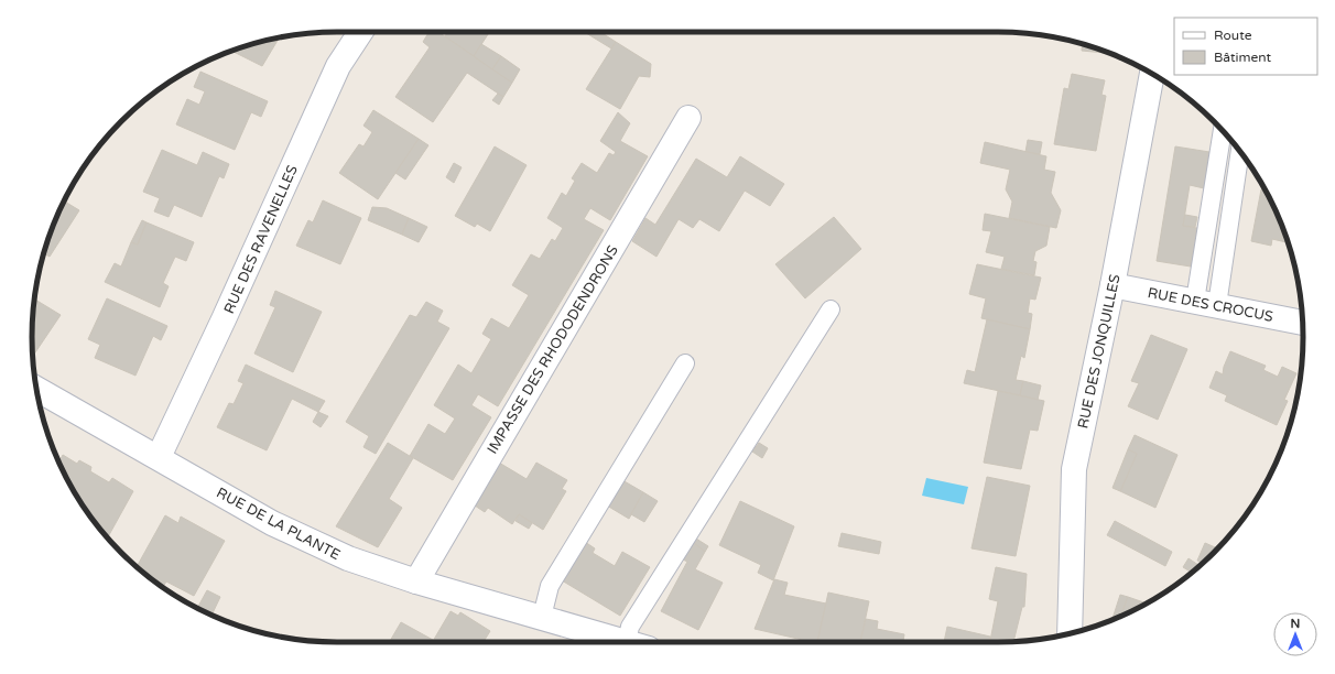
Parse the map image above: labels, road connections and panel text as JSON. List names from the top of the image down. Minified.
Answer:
{"streets":{"street":["RUE DES RAVENELLES","RUE DES CROCUS","IMPASSE DES RHODODENDRONS","RUE DES JONQUILLES","RUE DE LA PLANTE"]},"crossings":[["RUE DES RAVENELLES","RUE DE LA PLANTE"],["RUE DES CROCUS","RUE DES JONQUILLES"],["IMPASSE DES RHODODENDRONS","RUE DE LA PLANTE"]],"legend":["Route","Bâtiment"],"north":"top"}
